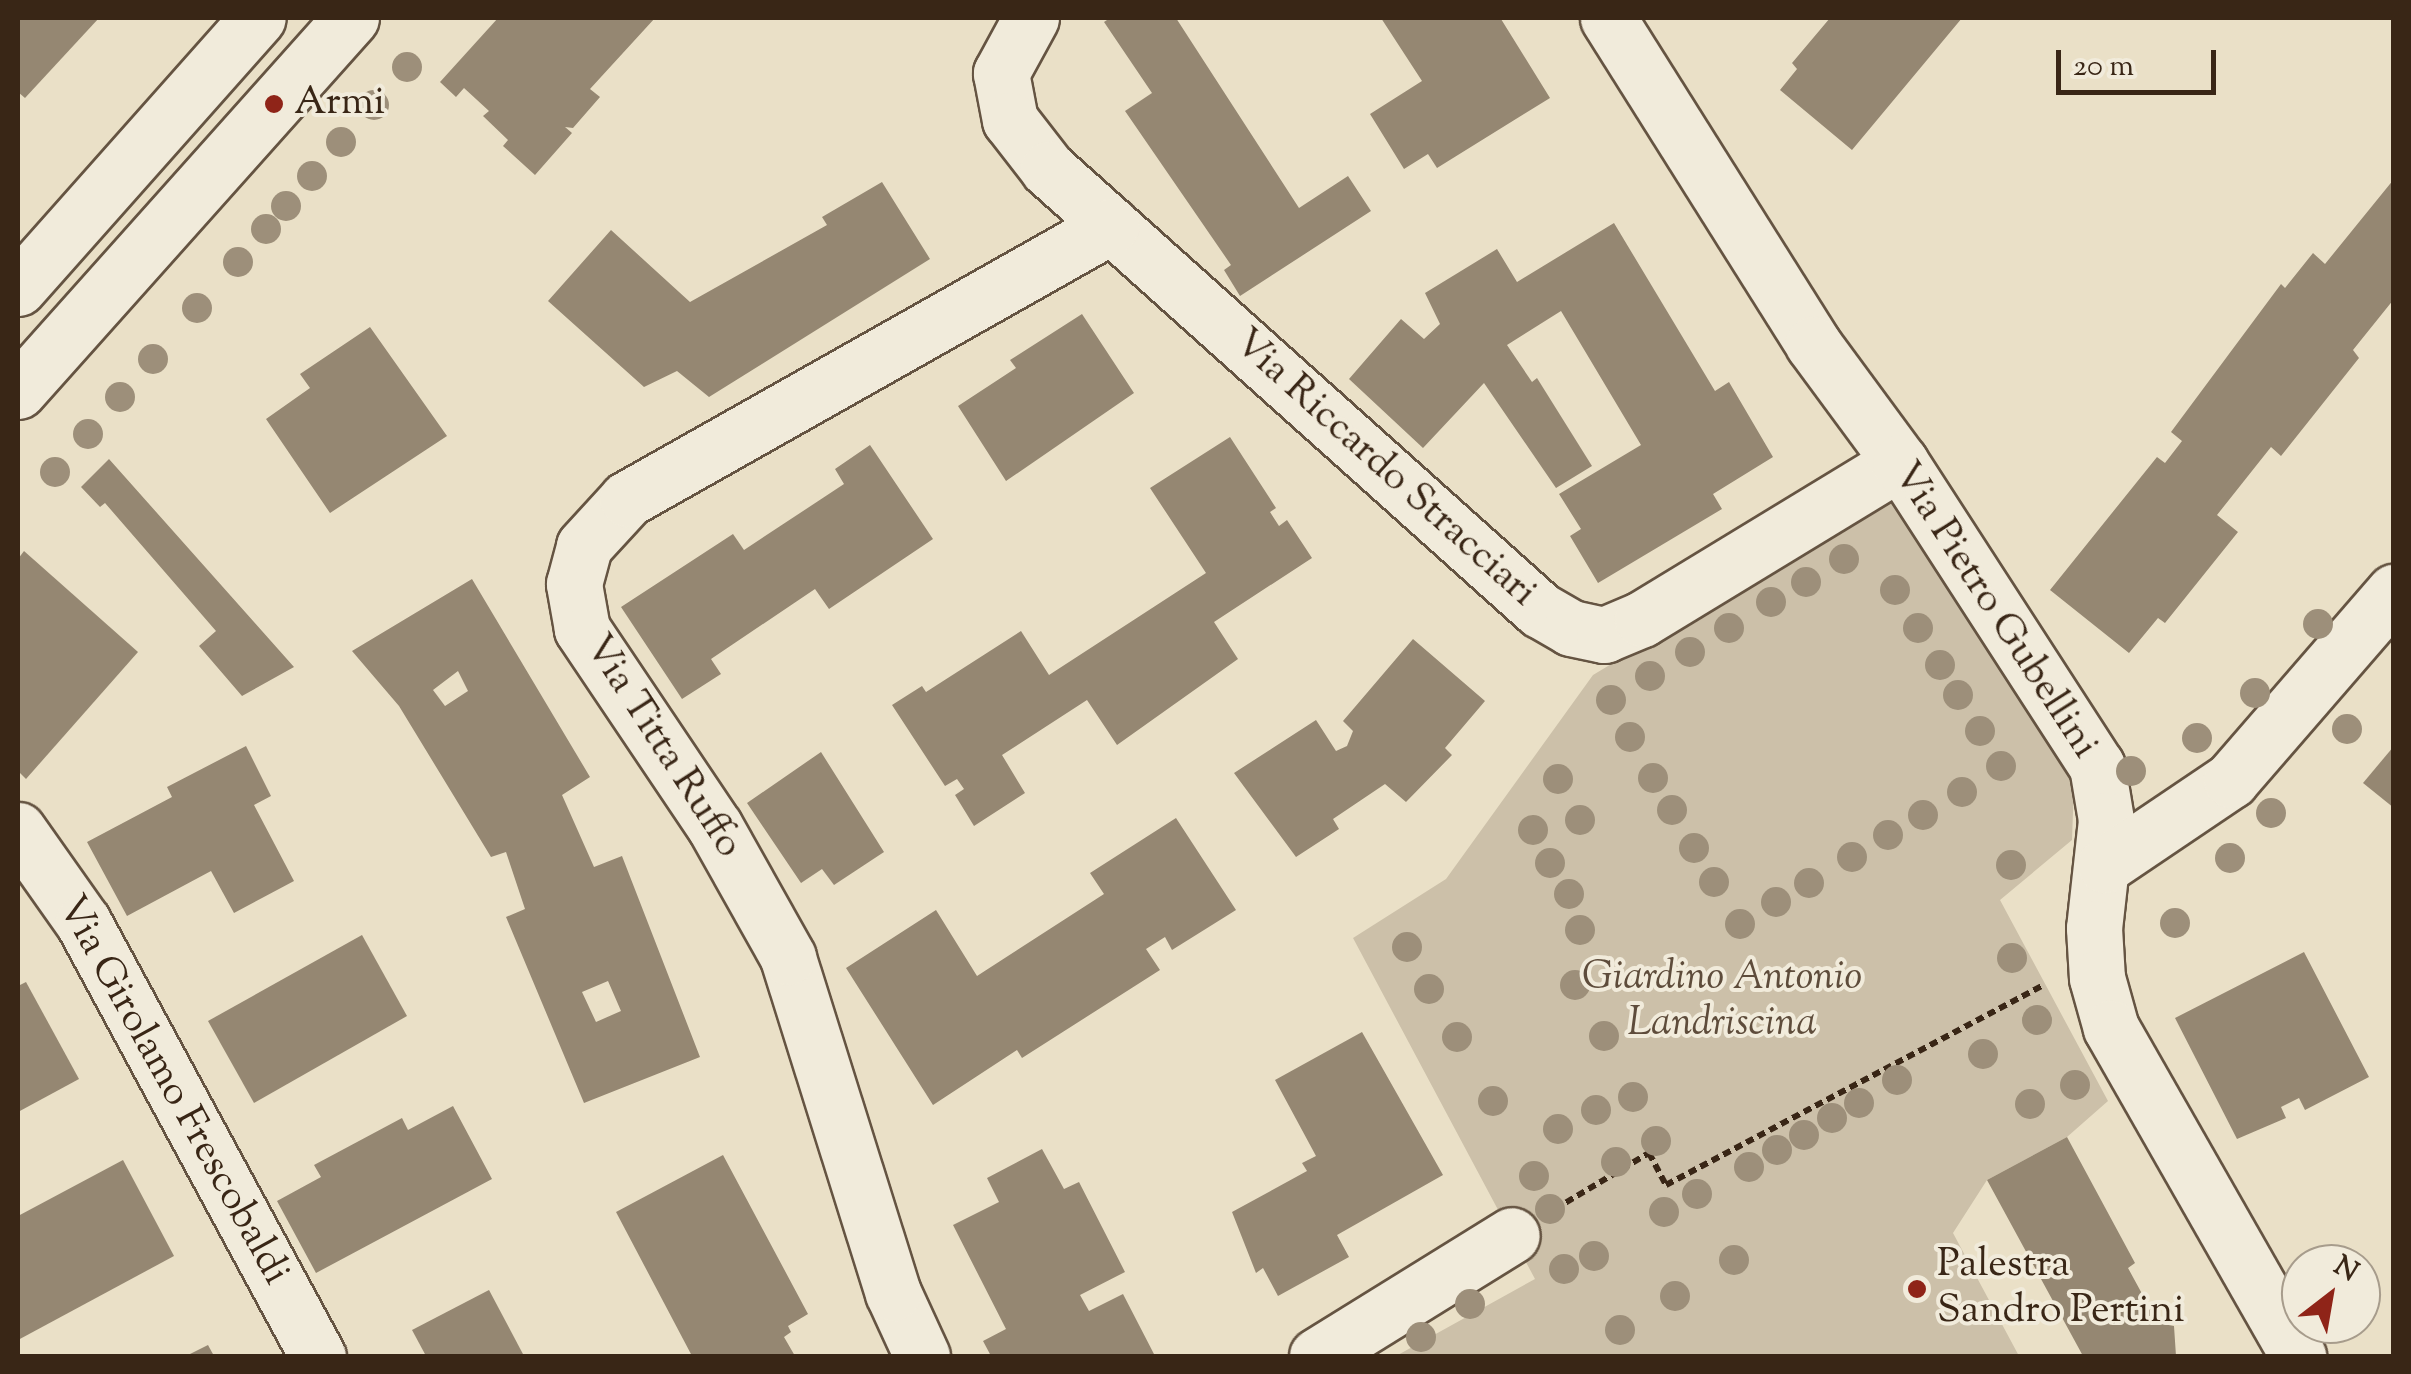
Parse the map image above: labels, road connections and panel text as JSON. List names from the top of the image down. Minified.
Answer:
{"streets":{"street":["Via Riccardo Stracciari","Via Pietro Gubellini","Via Titta Ruffo","Via Girolamo Frescobaldi"]},"crossings":[["Via Riccardo Stracciari","Via Pietro Gubellini"],["Via Riccardo Stracciari","Via Titta Ruffo"]],"parks":["Giardino Antonio Landriscina"],"places":["Armi","Palestra Sandro Pertini"],"scale_bar":"20 m","north":"top right"}
